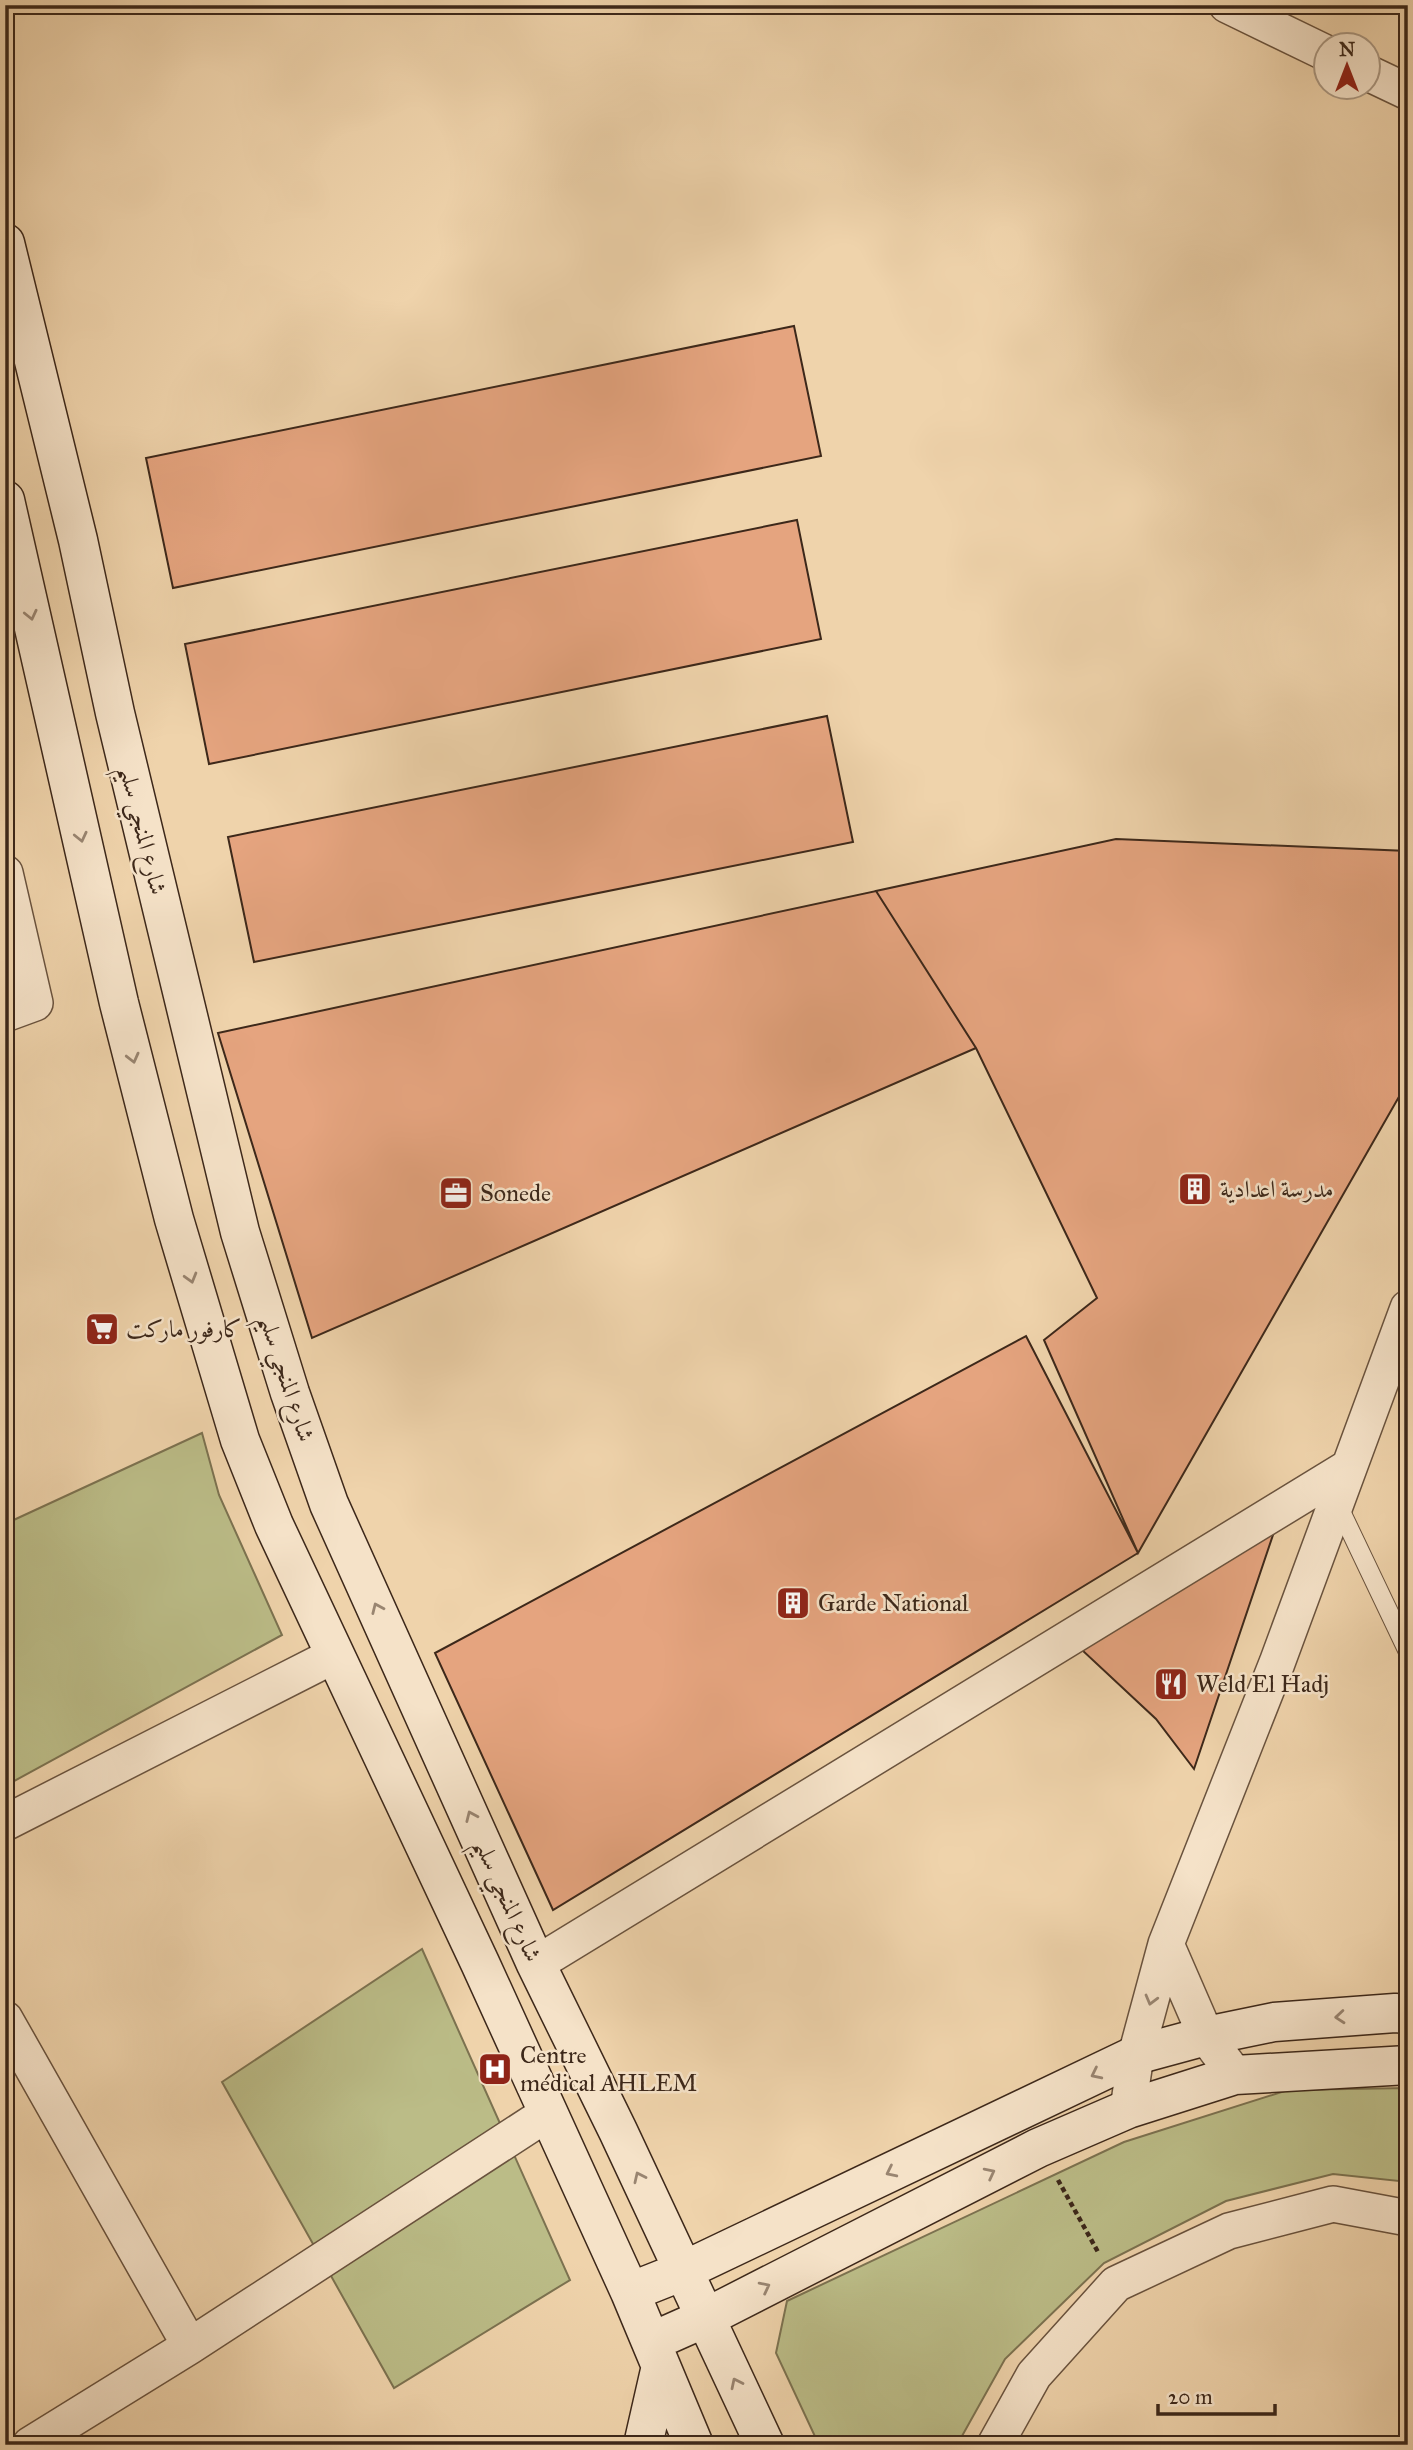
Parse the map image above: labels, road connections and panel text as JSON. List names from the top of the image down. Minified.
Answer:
{"streets":{"main road":["شارع المنجي سليم"]},"places":{"building":["مدرسة اعدادية","Garde National"],"office":["Sonede"],"supermarket":["كارفور ماركت"],"restaurant":["Weld El Hadj"],"hospital":["Centre médical AHLEM"]},"scale_bar":"20 m","north":"top"}
